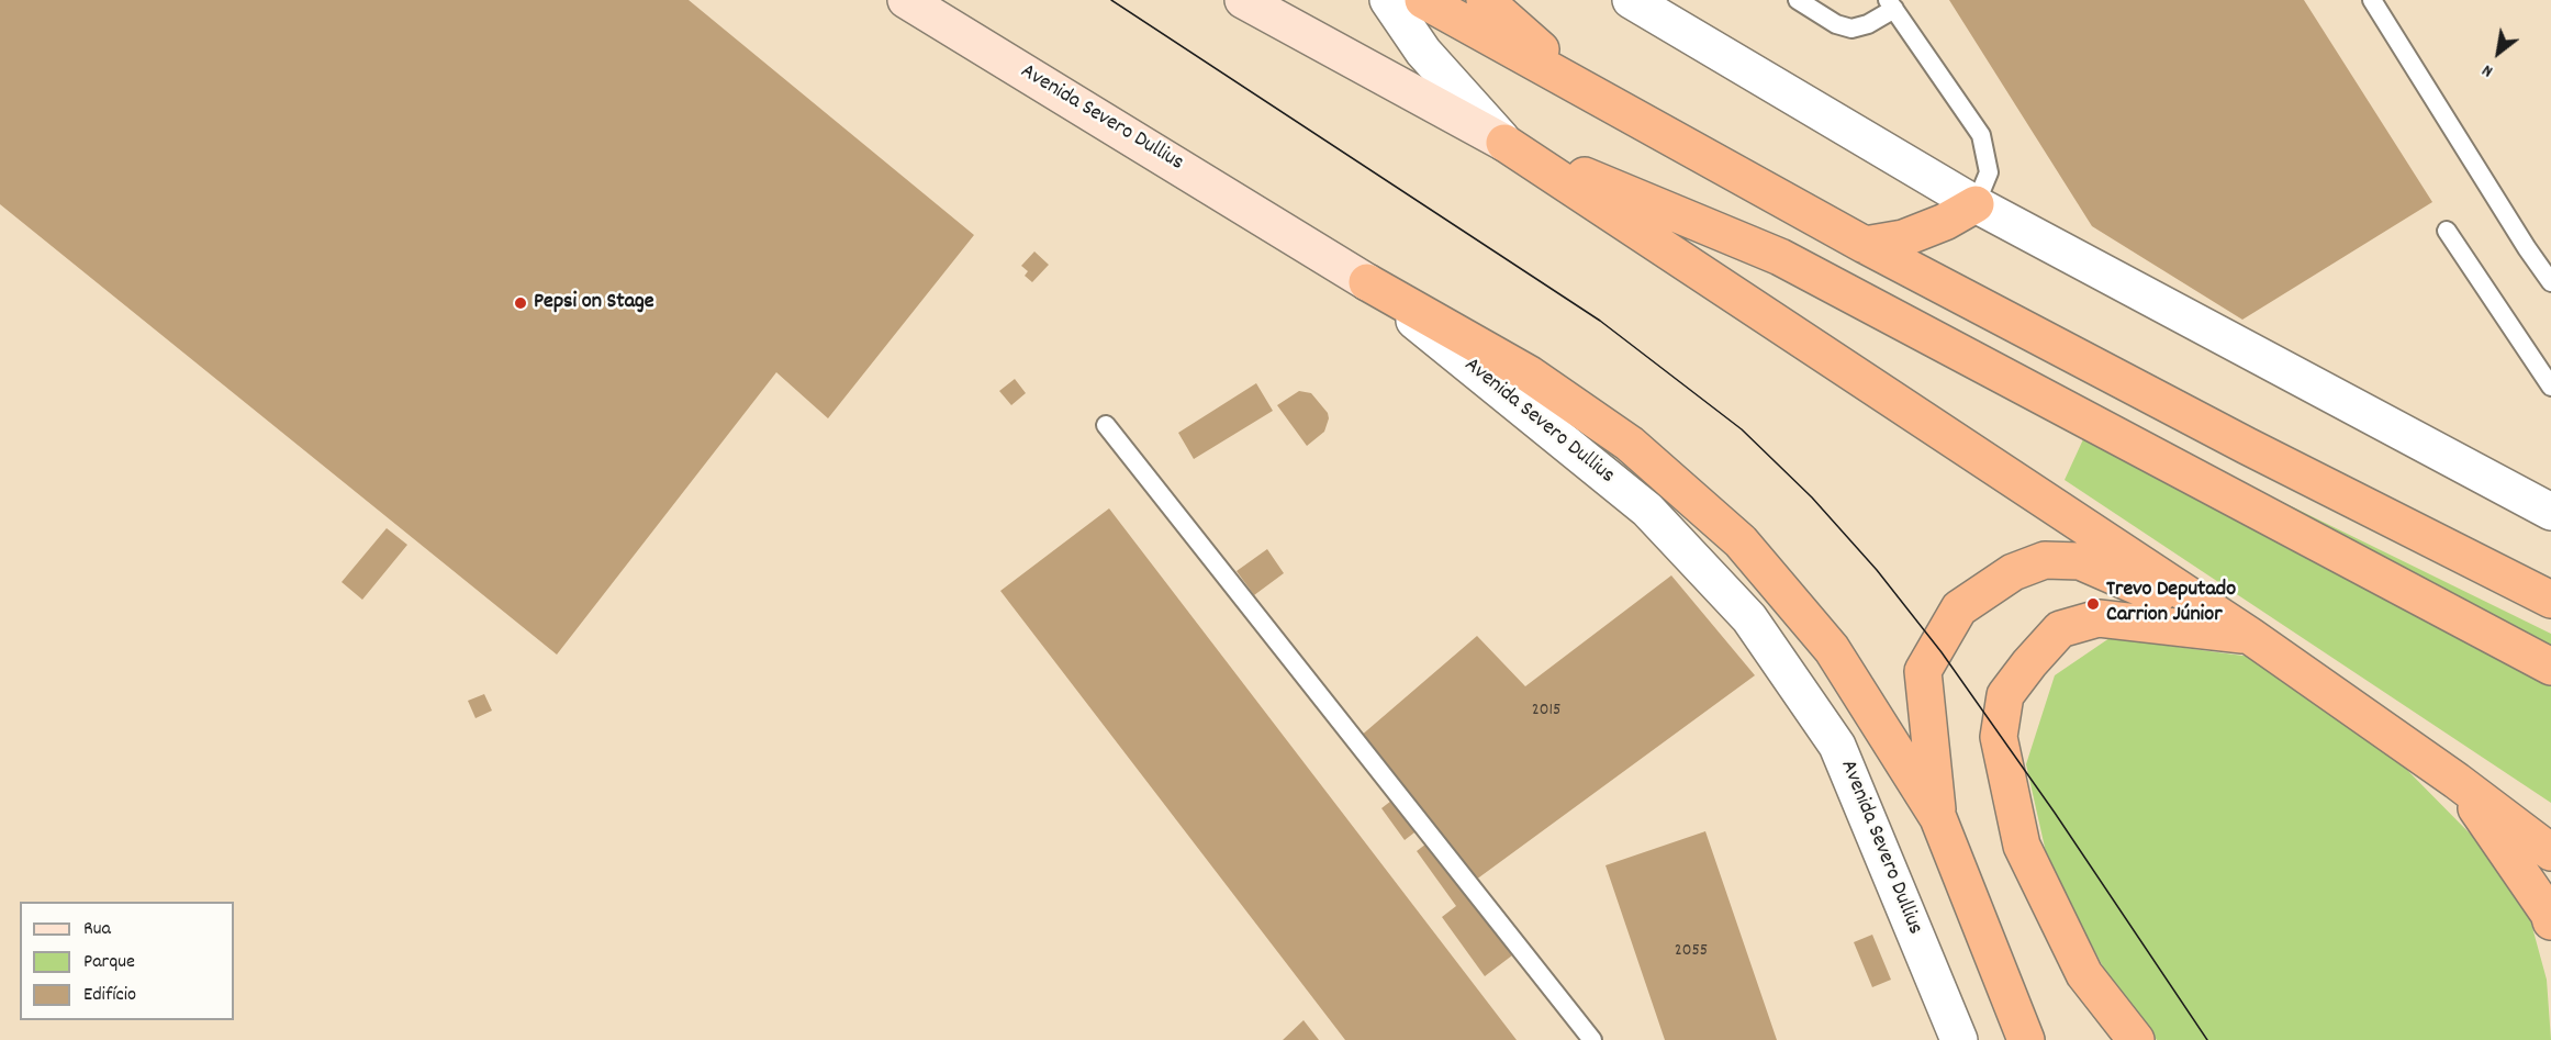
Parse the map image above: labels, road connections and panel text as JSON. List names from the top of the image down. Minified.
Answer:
{"streets":{"main road":["Avenida Severo Dullius"]},"places":["Pepsi on Stage","Trevo Deputado Carrion Júnior"],"house_numbers":["2015","2055"],"legend":["Rua","Parque","Edifício"],"north":"bottom left"}
